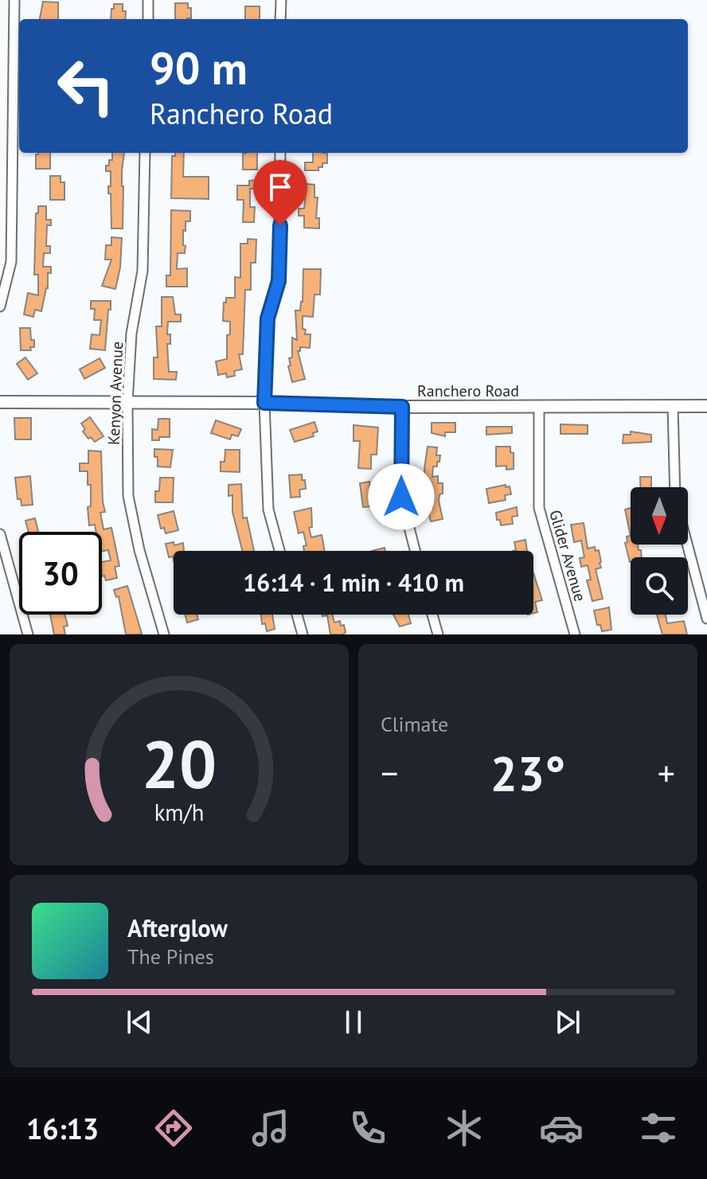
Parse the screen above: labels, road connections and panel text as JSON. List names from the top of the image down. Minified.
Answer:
{"streets":{"main road":["Ranchero Road"],"street":["Kenyon Avenue","Glider Avenue"]},"crossings":[["Ranchero Road","Kenyon Avenue"],["Ranchero Road","Glider Avenue"]],"north":"bottom","page":{"turn":["90 m","Ranchero Road"],"limit":"30","trip":"16:14 · 1 min · 410 m","tile":"Climate","heat":["−","23°","+"],"song":["Afterglow","The Pines"],"tabs":"16:13","gauge":["20","km/h"]}}
